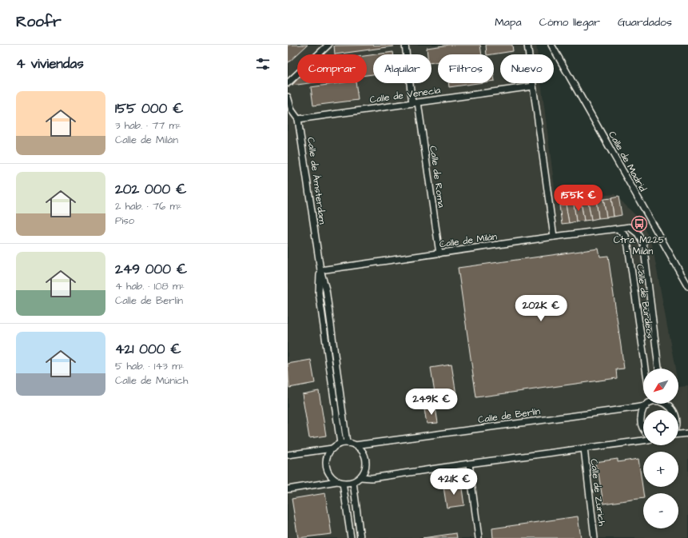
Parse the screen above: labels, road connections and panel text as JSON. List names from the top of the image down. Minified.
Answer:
{"streets":{"street":["Calle de Venecia","Calle de Madrid","Calle de Roma","Calle de Ámsterdam","Calle de Milán","Calle de Burdeos","Calle de Berlín","Calle de Zurich"]},"crossings":[["Calle de Venecia","Calle de Roma"],["Calle de Venecia","Calle de Ámsterdam"],["Calle de Roma","Calle de Milán"],["Calle de Ámsterdam","Calle de Milán"],["Calle de Ámsterdam","Calle de Berlín"],["Calle de Milán","Calle de Burdeos"]],"places":{"bus stop":["Ctra. M225 - Milán"]},"north":"bottom left","page":{"header":"Roofr","nav":["Mapa","Cómo llegar","Guardados"],"heading":"4 viviendas","chip":["Comprar","Alquilar","Filtros","Nuevo"],"list":[{"name":"155 000 €","note":"3 hab. · 77 m² · Calle de Milán"},{"name":"202 000 €","note":"2 hab. · 76 m² · Piso"},{"name":"249 000 €","note":"4 hab. · 108 m² · Calle de Berlín"},{"name":"421 000 €","note":"5 hab. · 143 m² · Calle de Múnich"}],"price":["155K €","202K €","249K €","421K €"],"map_buttons":["+","−"]}}
